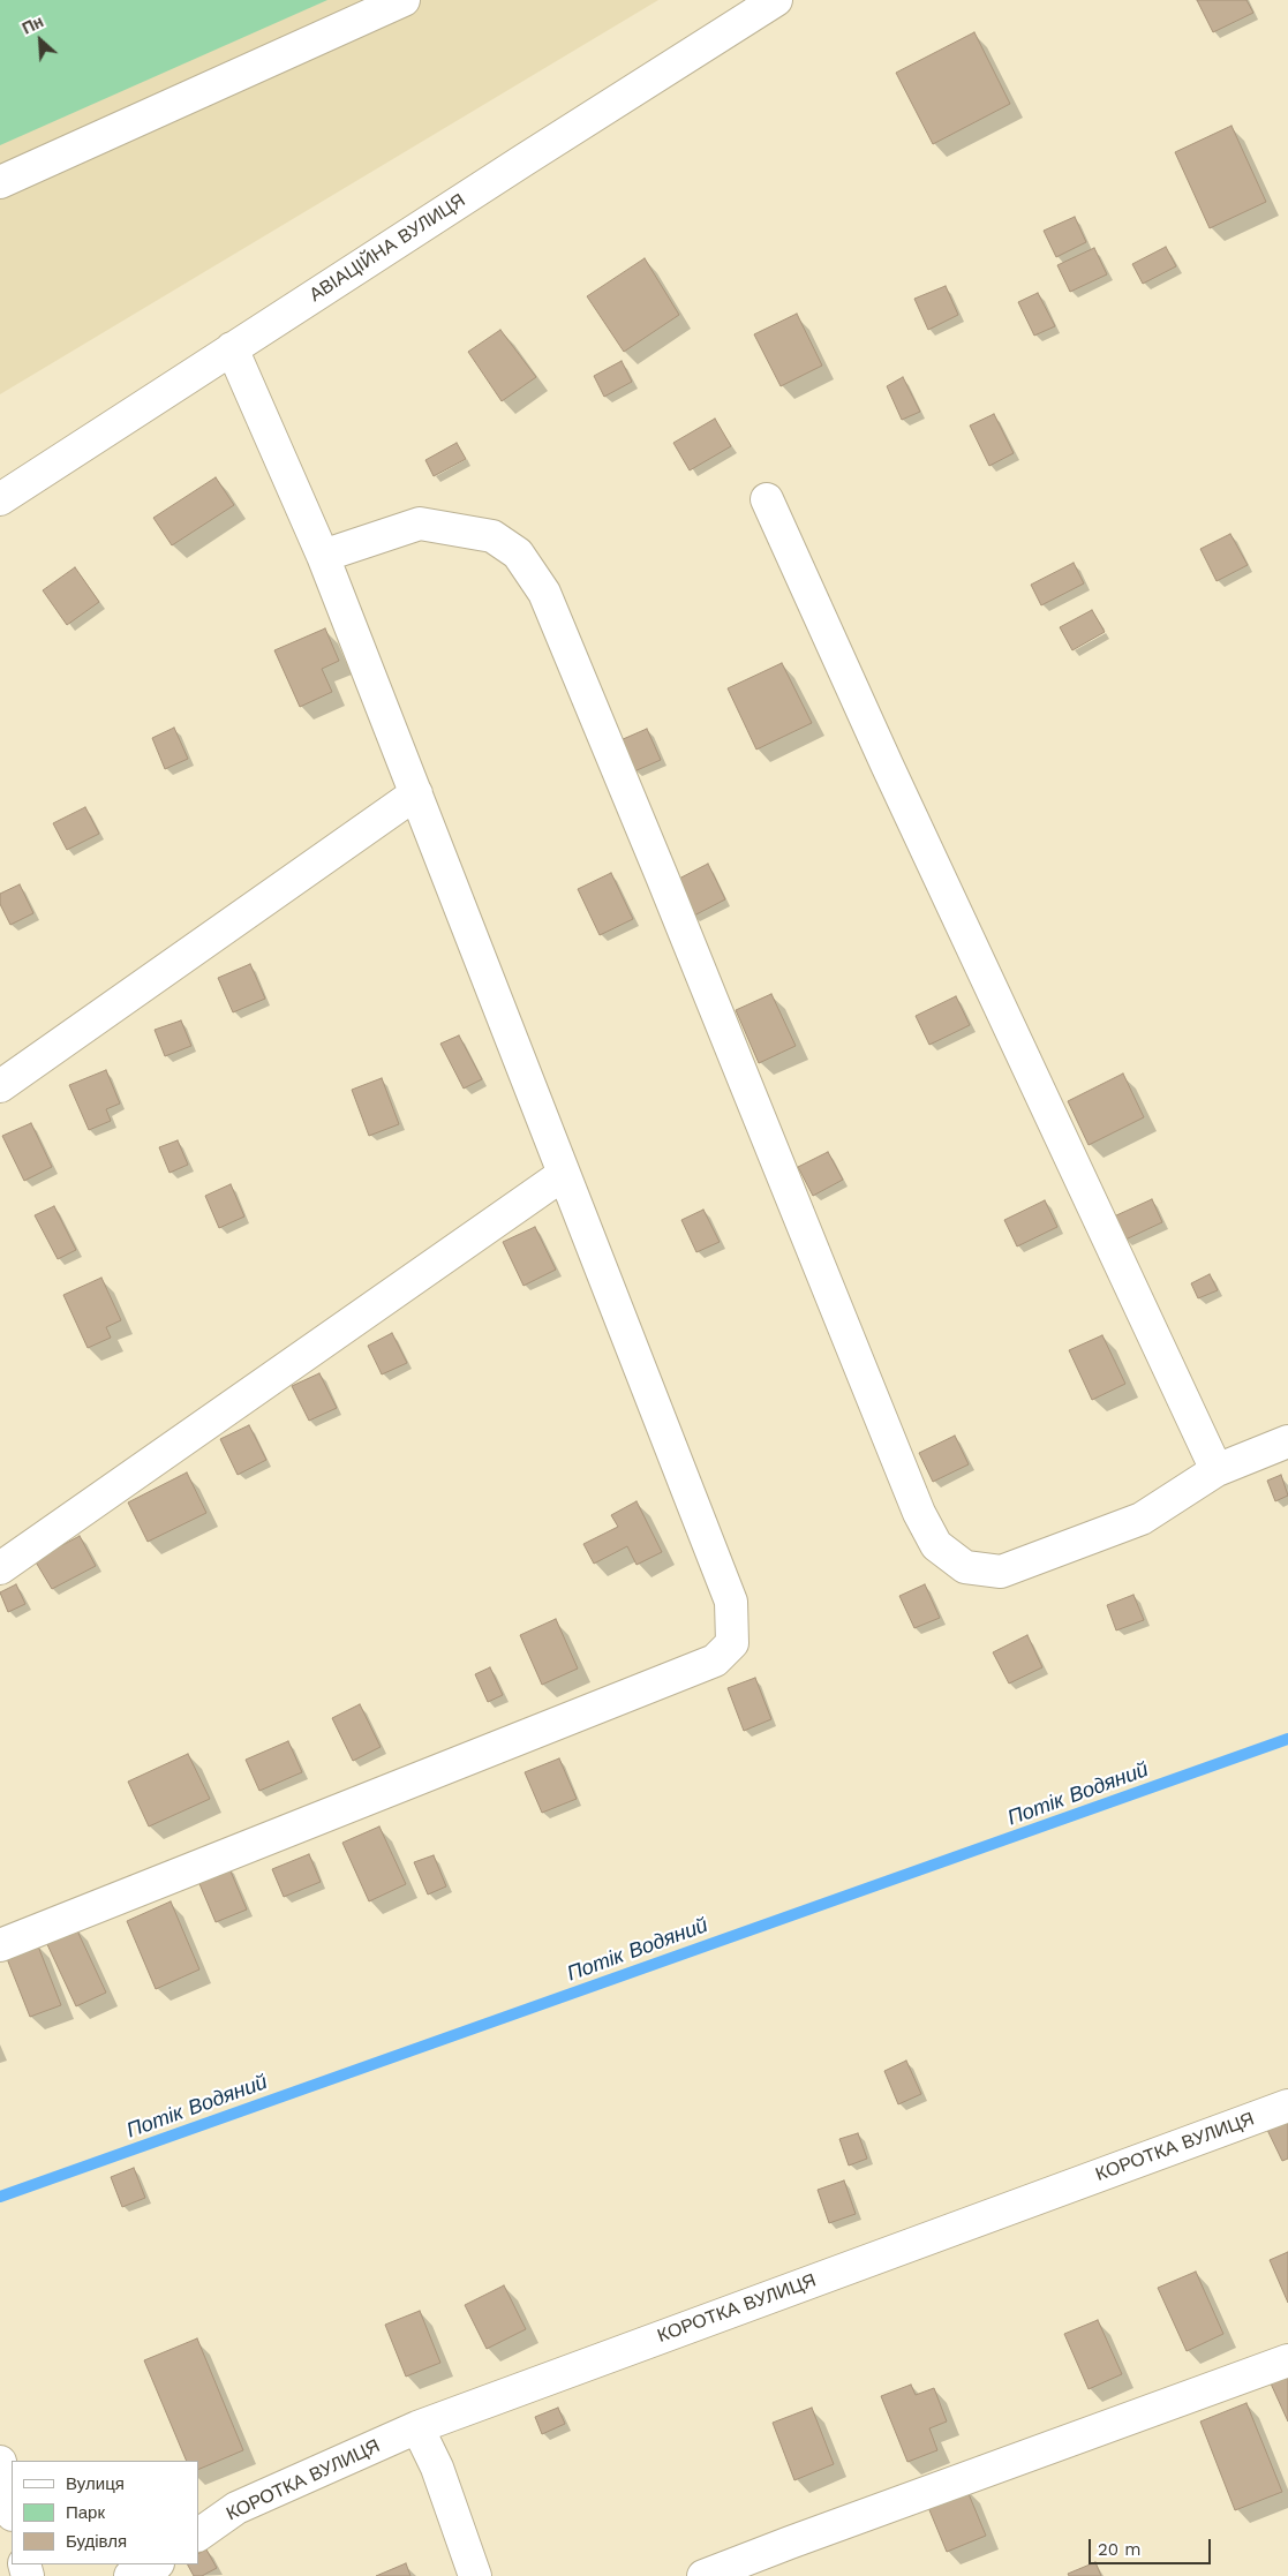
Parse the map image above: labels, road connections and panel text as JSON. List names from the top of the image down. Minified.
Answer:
{"streets":{"street":["АВІАЦІЙНА ВУЛИЦЯ","КОРОТКА ВУЛИЦЯ"]},"water":["Потік Водяний"],"legend":["Вулиця","Парк","Будівля"],"scale_bar":"20 m","north":"top left"}
